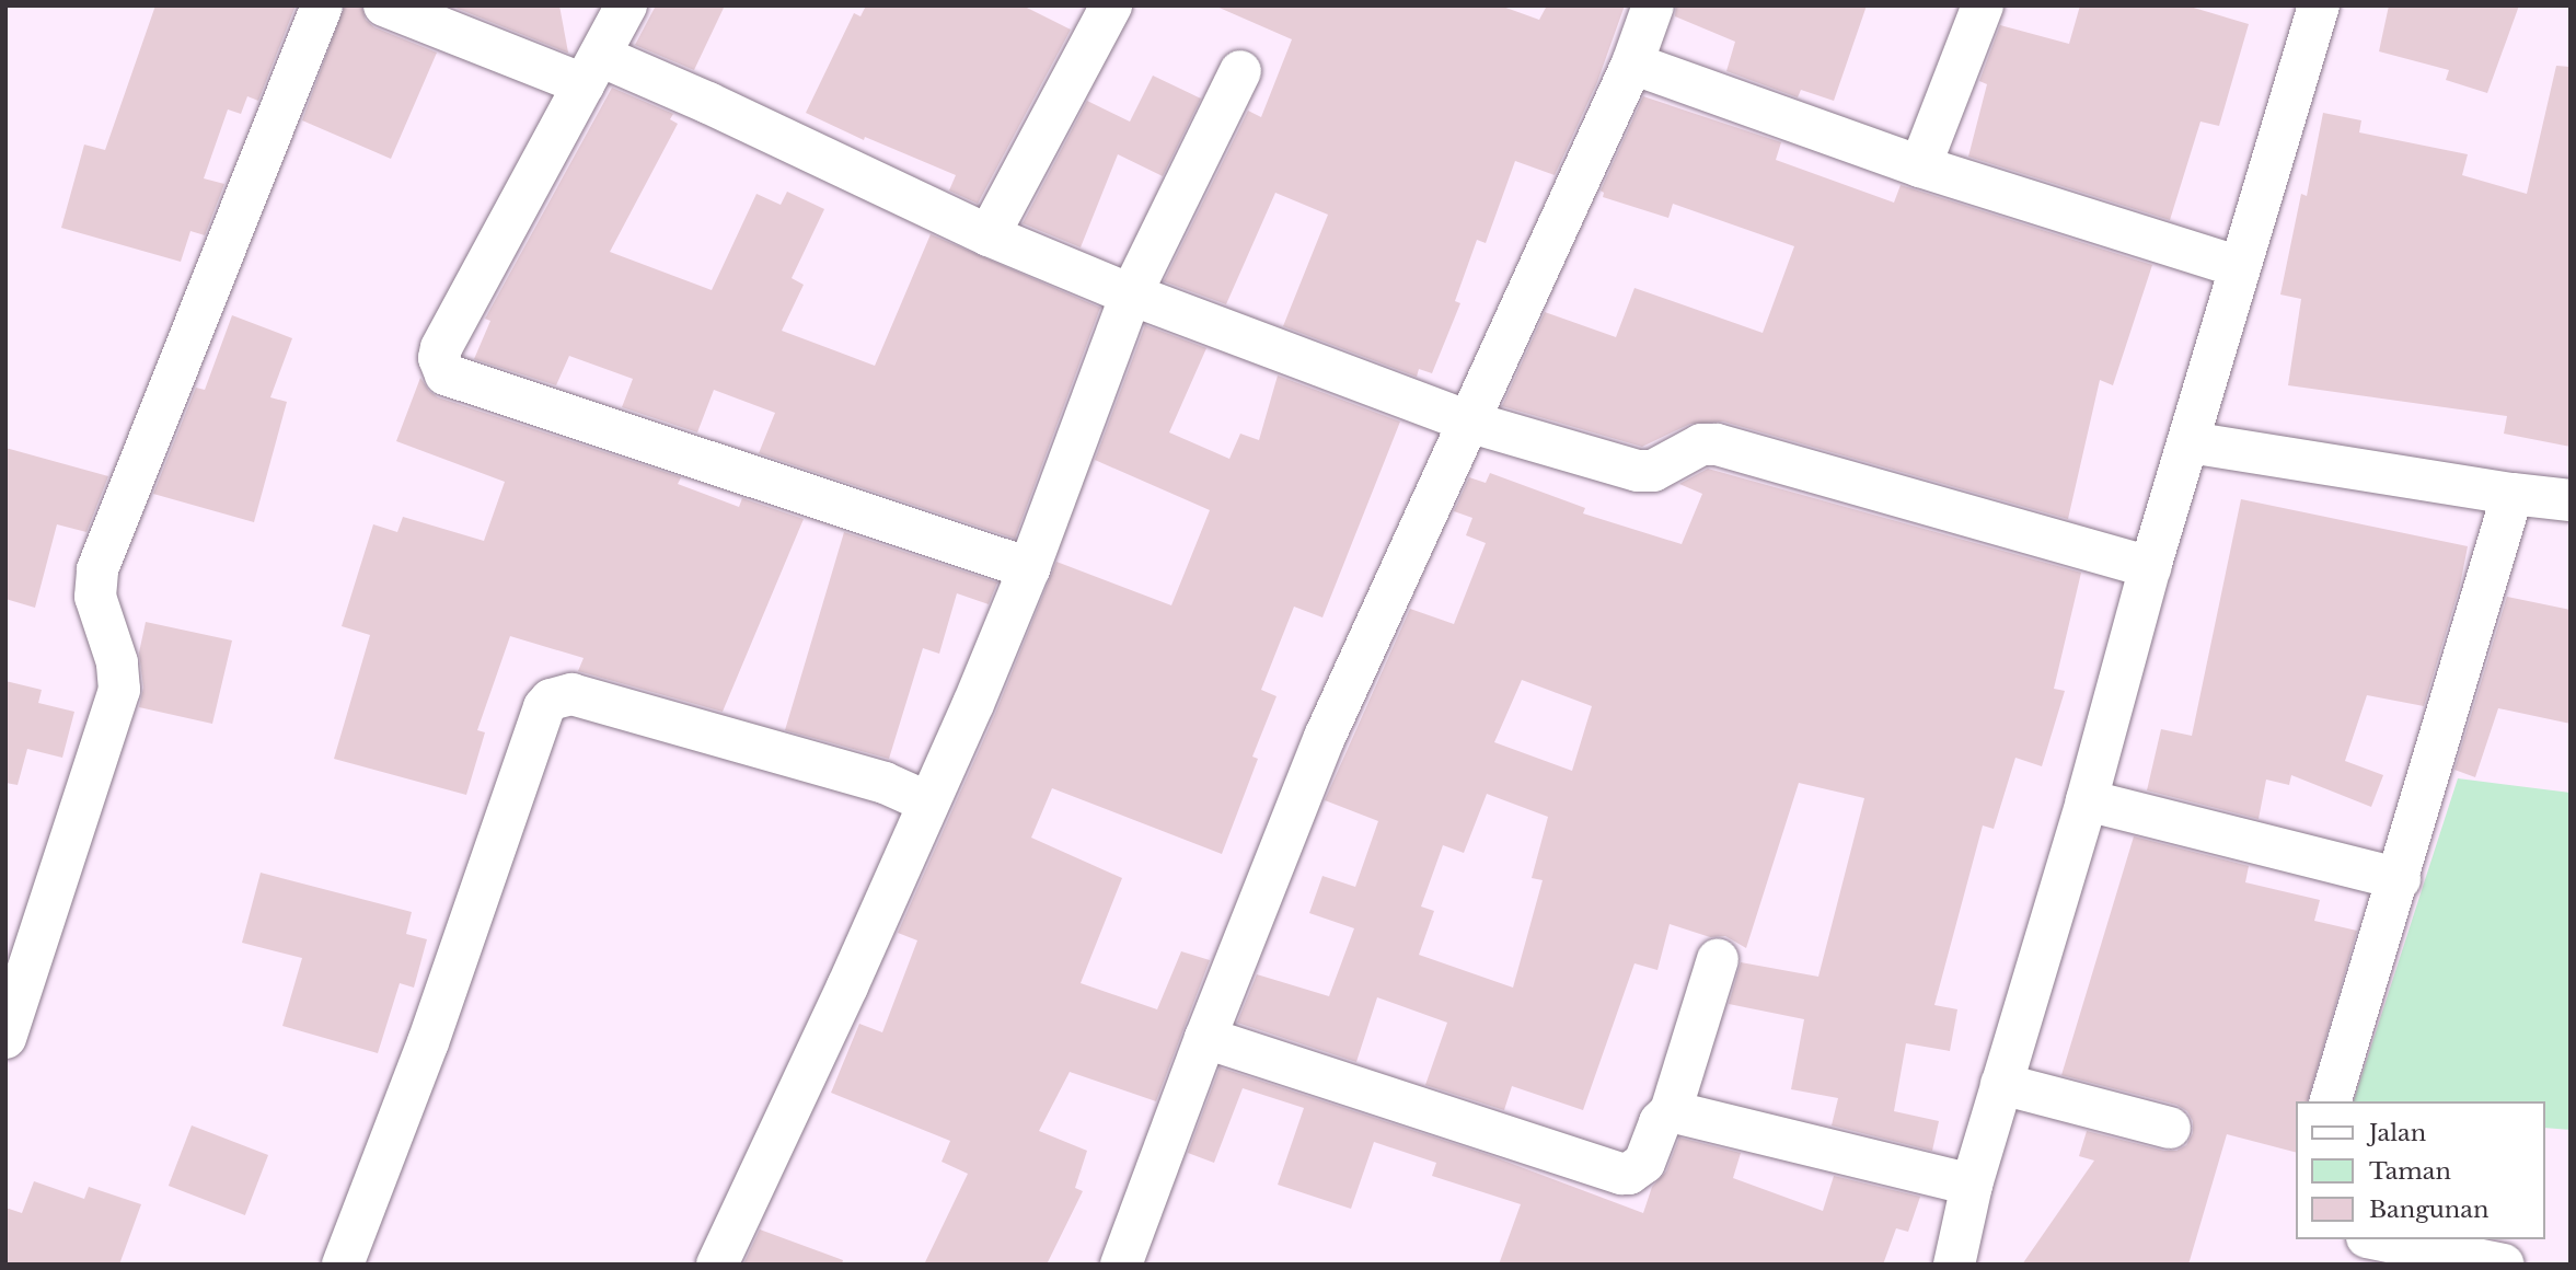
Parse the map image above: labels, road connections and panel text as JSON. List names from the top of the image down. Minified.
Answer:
{"legend":["Jalan","Taman","Bangunan"]}
